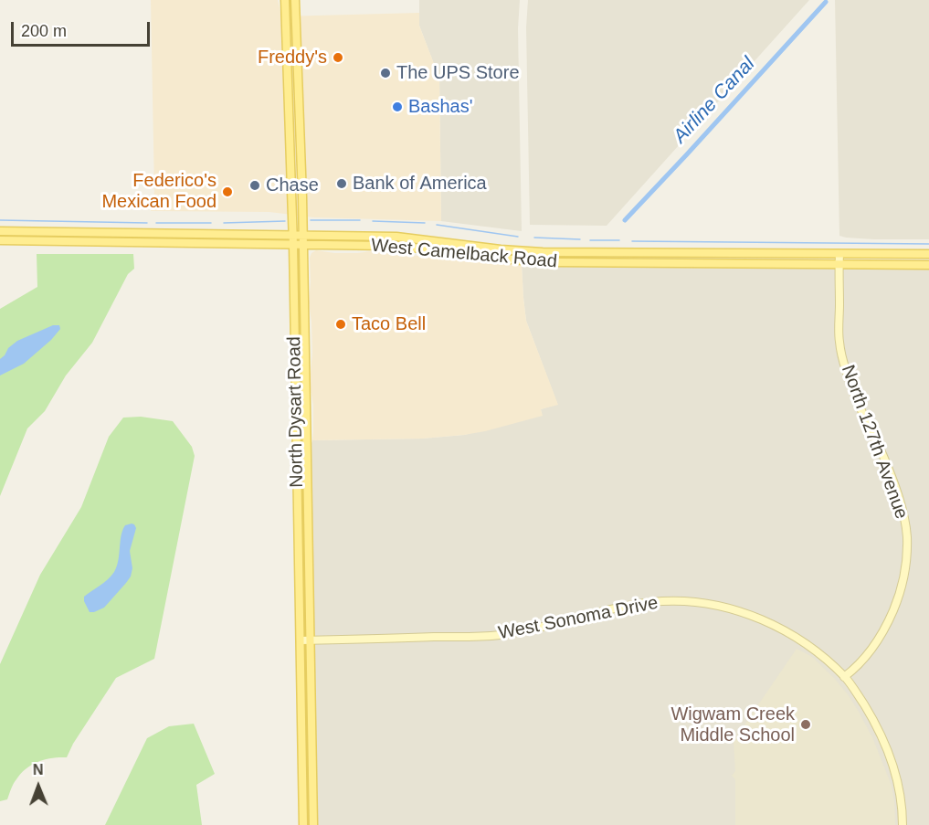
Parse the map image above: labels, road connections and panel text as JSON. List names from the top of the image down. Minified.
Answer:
{"streets":{"main road":["West Camelback Road","North Dysart Road"],"street":["North 127th Avenue","West Sonoma Drive"]},"crossings":[["West Camelback Road","North Dysart Road"],["West Camelback Road","North 127th Avenue"],["North Dysart Road","West Sonoma Drive"],["North 127th Avenue","West Sonoma Drive"]],"water":["Airline Canal"],"places":["Freddy's","The UPS Store","Bashas'","Bank of America","Chase","Federico's Mexican Food","Taco Bell","Wigwam Creek Middle School"],"scale_bar":"200 m","north":"top"}
